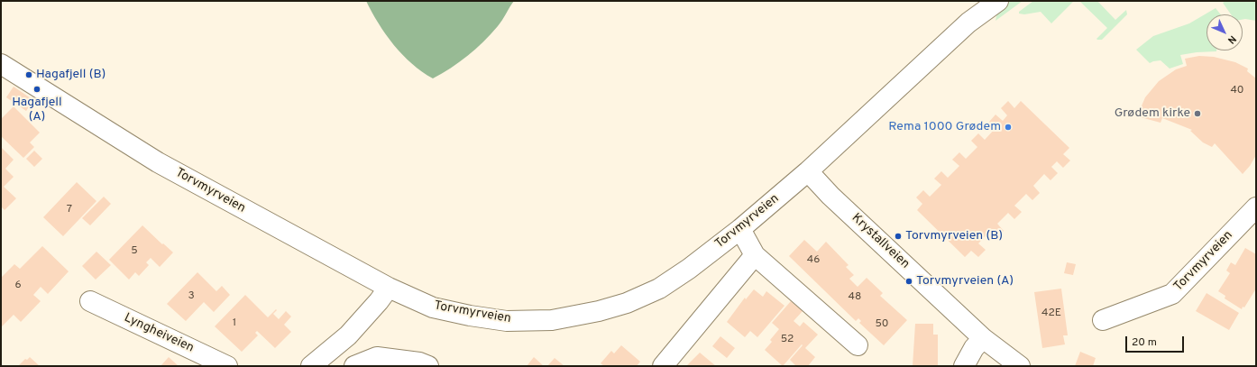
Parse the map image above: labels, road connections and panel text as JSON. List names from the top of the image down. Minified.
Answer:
{"streets":{"street":["Torvmyrveien","Krystallveien","Lyngheiveien"]},"crossings":[["Torvmyrveien","Krystallveien"]],"places":["Hagafjell (B)","Hagafjell (A)","Grødem kirke","Rema 1000 Grødem","Torvmyrveien (B)","Torvmyrveien (A)"],"house_numbers":["40","7","5","46","6","3","48","42E","1","50","52"],"scale_bar":"20 m","north":"bottom right"}
